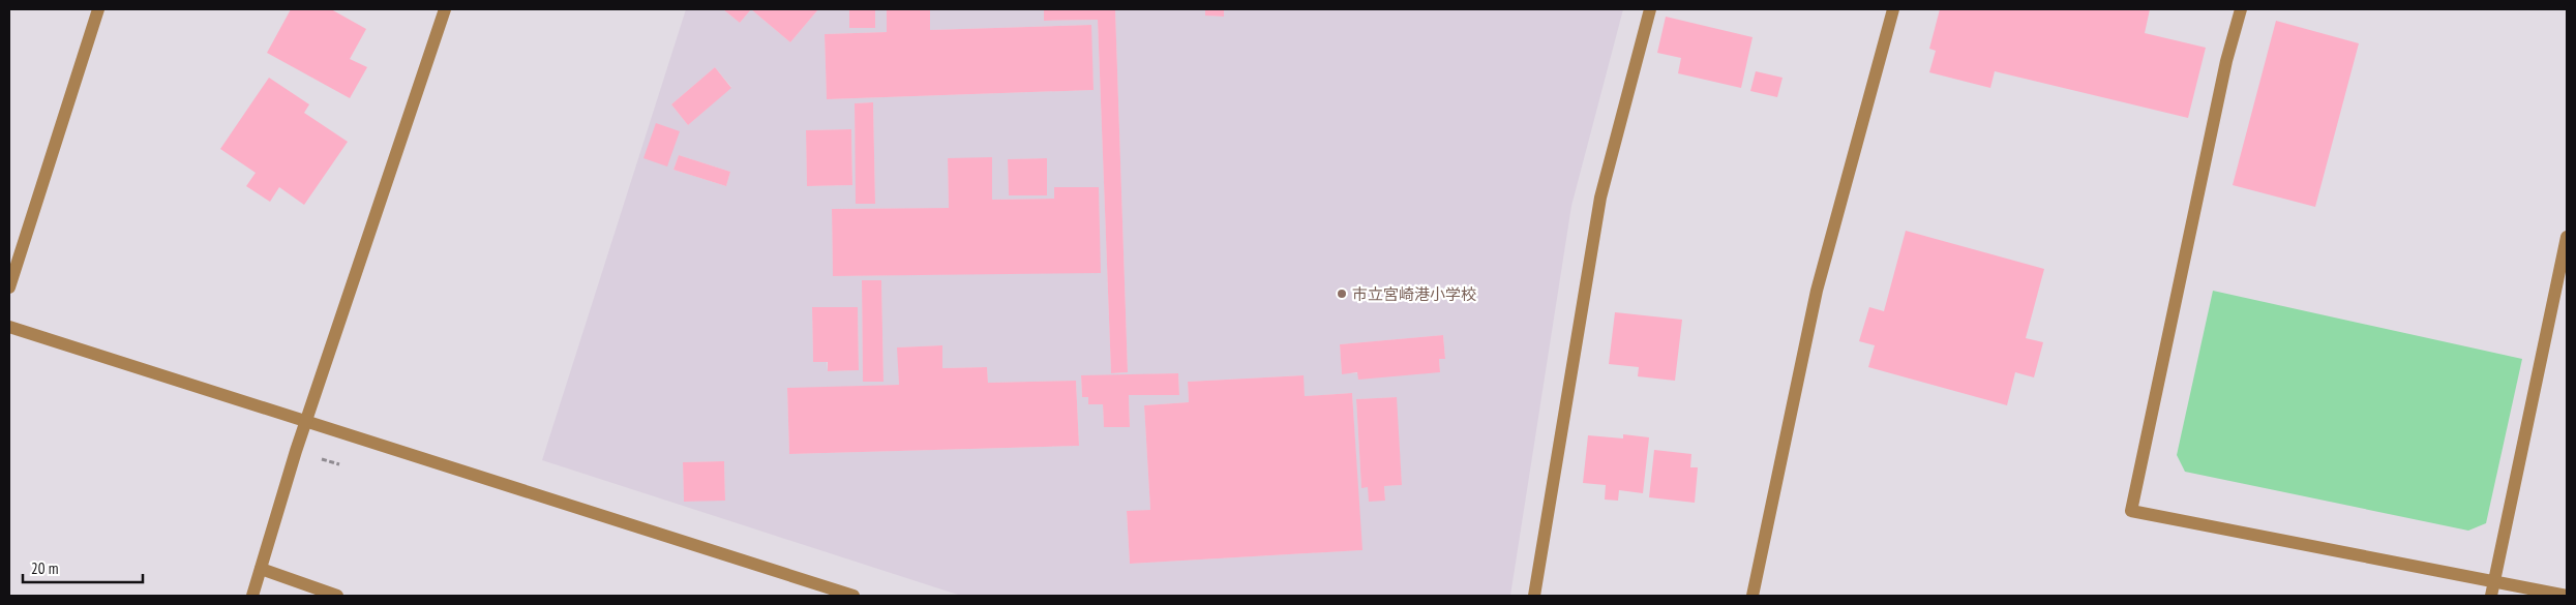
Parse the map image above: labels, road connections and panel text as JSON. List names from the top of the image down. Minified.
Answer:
{"places":["市立宮崎港小学校"],"scale_bar":"20 m"}
